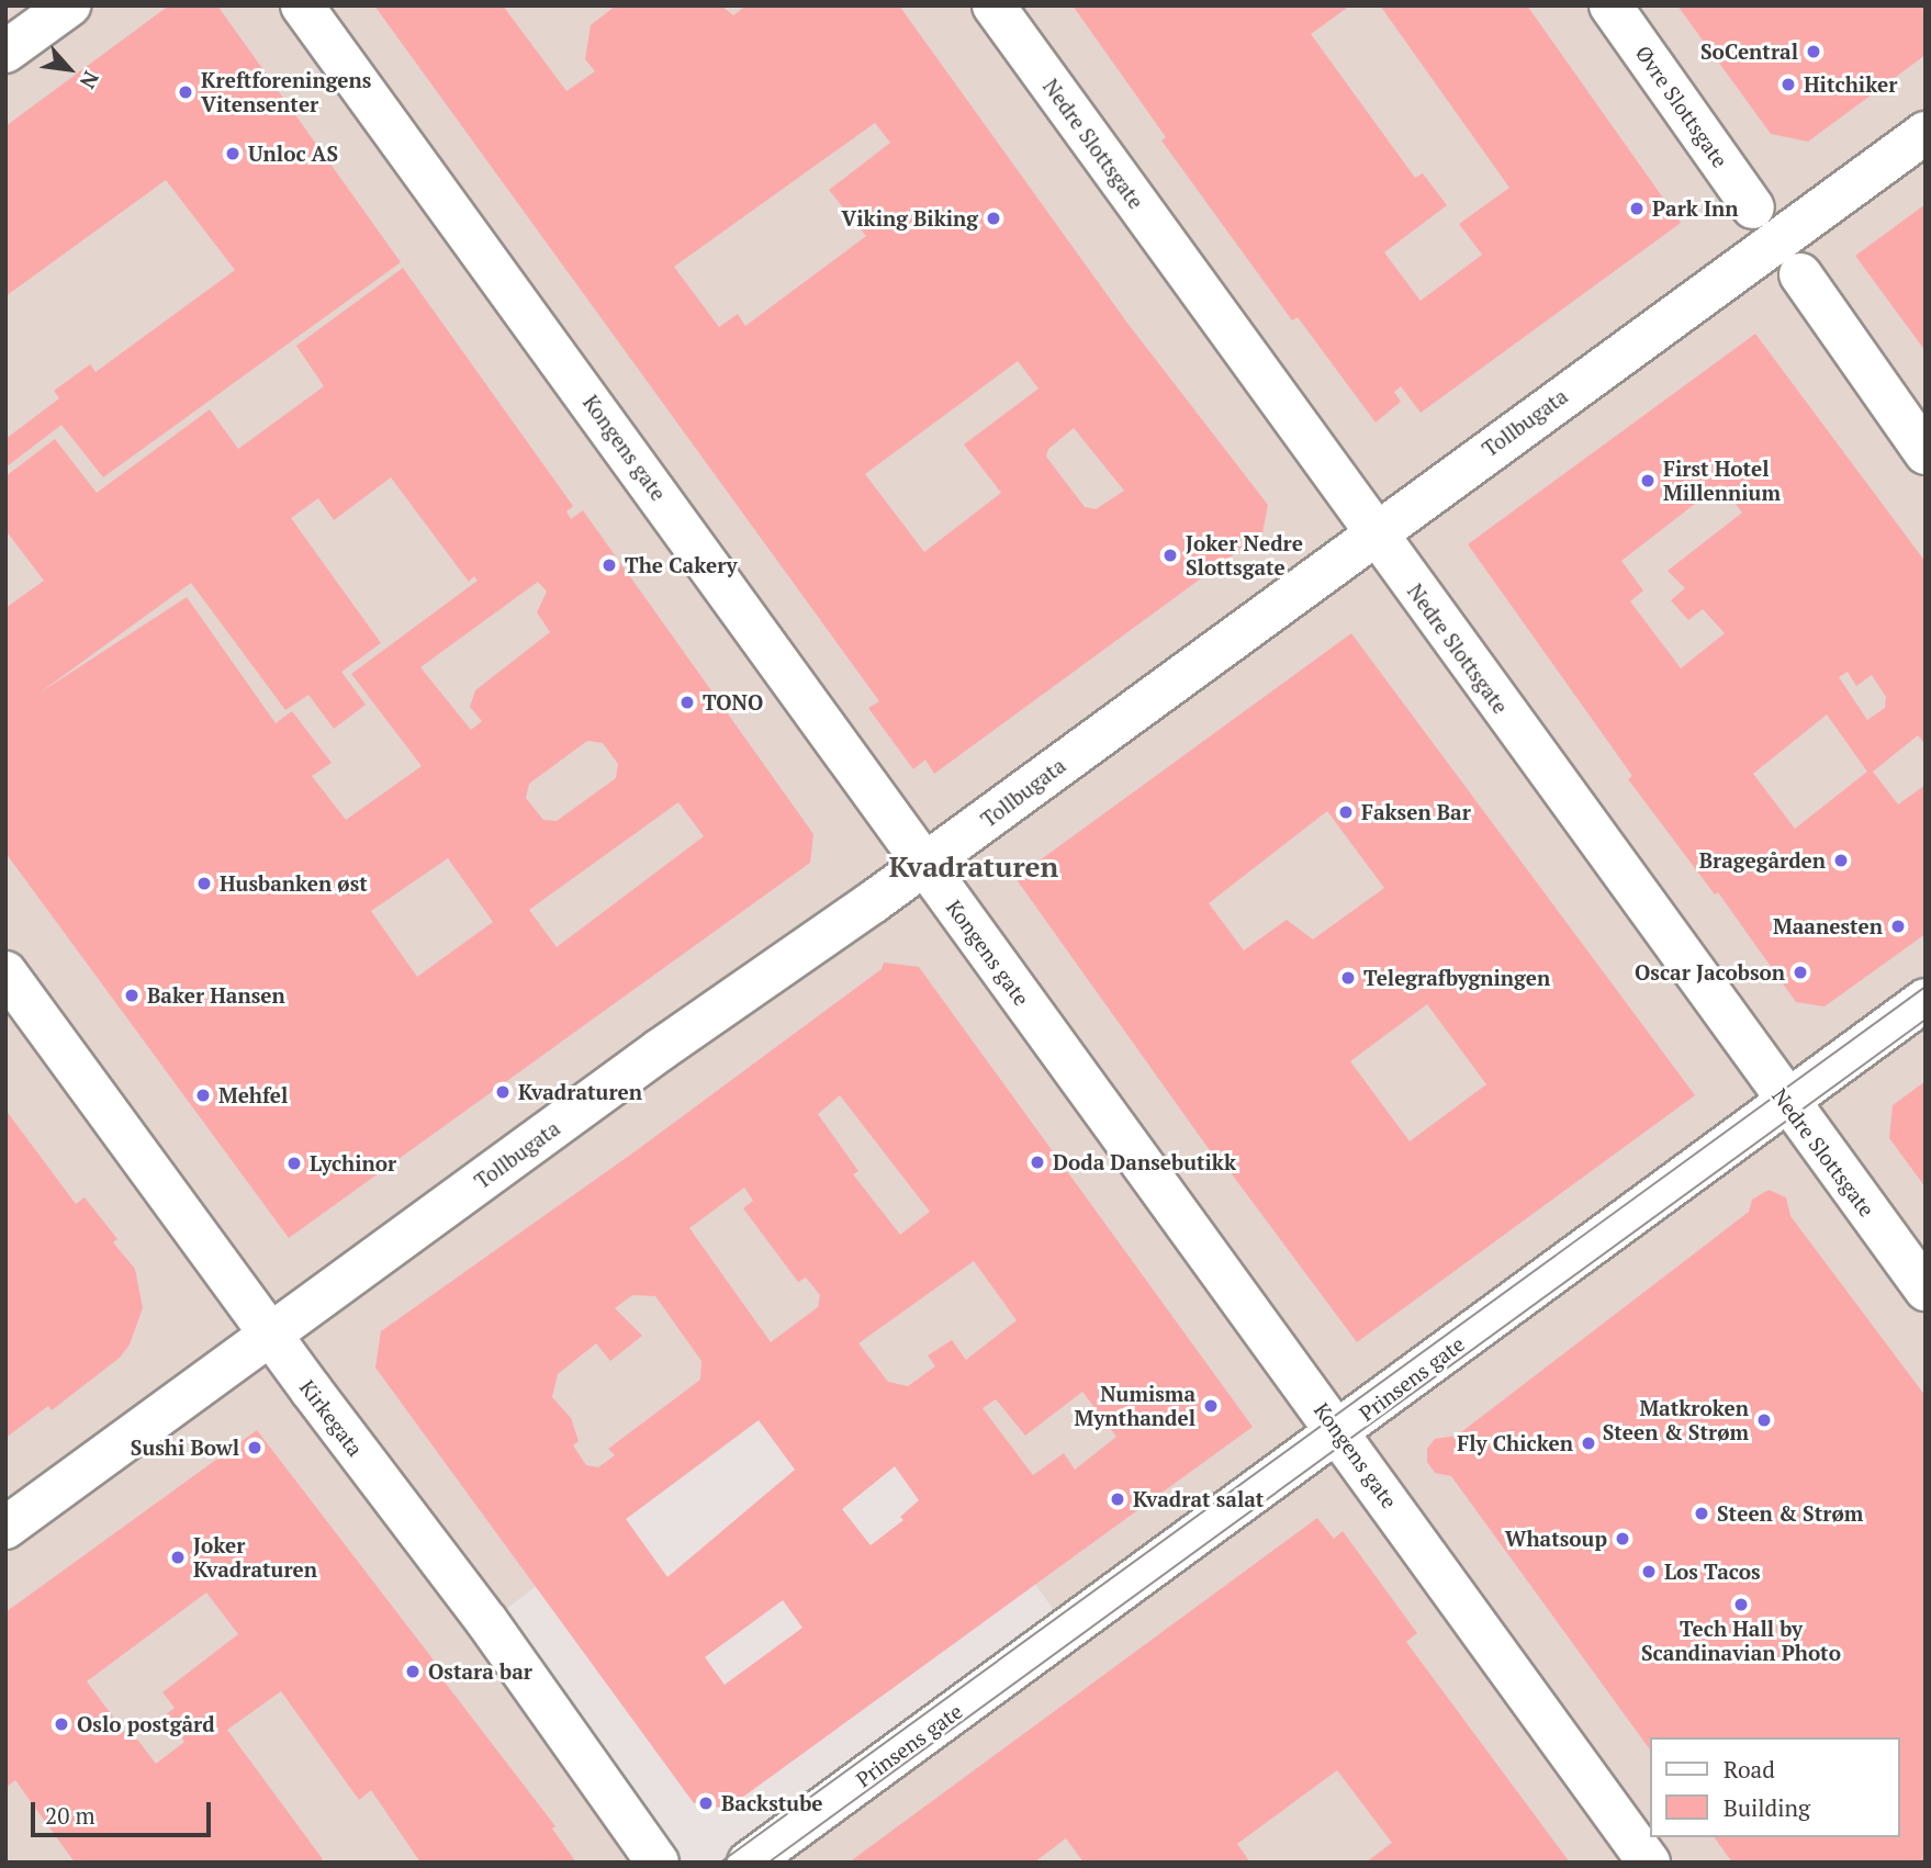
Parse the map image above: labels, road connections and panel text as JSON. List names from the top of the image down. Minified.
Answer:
{"streets":{"street":["Øvre Slottsgate","Nedre Slottsgate","Tollbugata","Kongens gate","Prinsens gate","Kirkegata"]},"crossings":[["Nedre Slottsgate","Tollbugata"],["Nedre Slottsgate","Prinsens gate"],["Tollbugata","Kongens gate"],["Tollbugata","Kirkegata"],["Kongens gate","Prinsens gate"]],"districts":["Kvadraturen"],"places":["SoCentral","Hitchiker","Kreftforeningens Vitensenter","Unloc AS","Park Inn","Viking Biking","First Hotel Millennium","Joker Nedre Slottsgate","The Cakery","TONO","Faksen Bar","Bragegården","Husbanken øst","Maanesten","Oscar Jacobson","Telegrafbygningen","Baker Hansen","Kvadraturen","Mehfel","Doda Dansebutikk","Lychinor","Numisma Mynthandel","Matkroken Steen & Strøm","Fly Chicken","Sushi Bowl","Kvadrat salat","Steen & Strøm","Whatsoup","Joker Kvadraturen","Los Tacos","Tech Hall by Scandinavian Photo","Ostara bar","Oslo postgård","Backstube"],"legend":["Road","Building"],"scale_bar":"20 m","north":"bottom right"}
